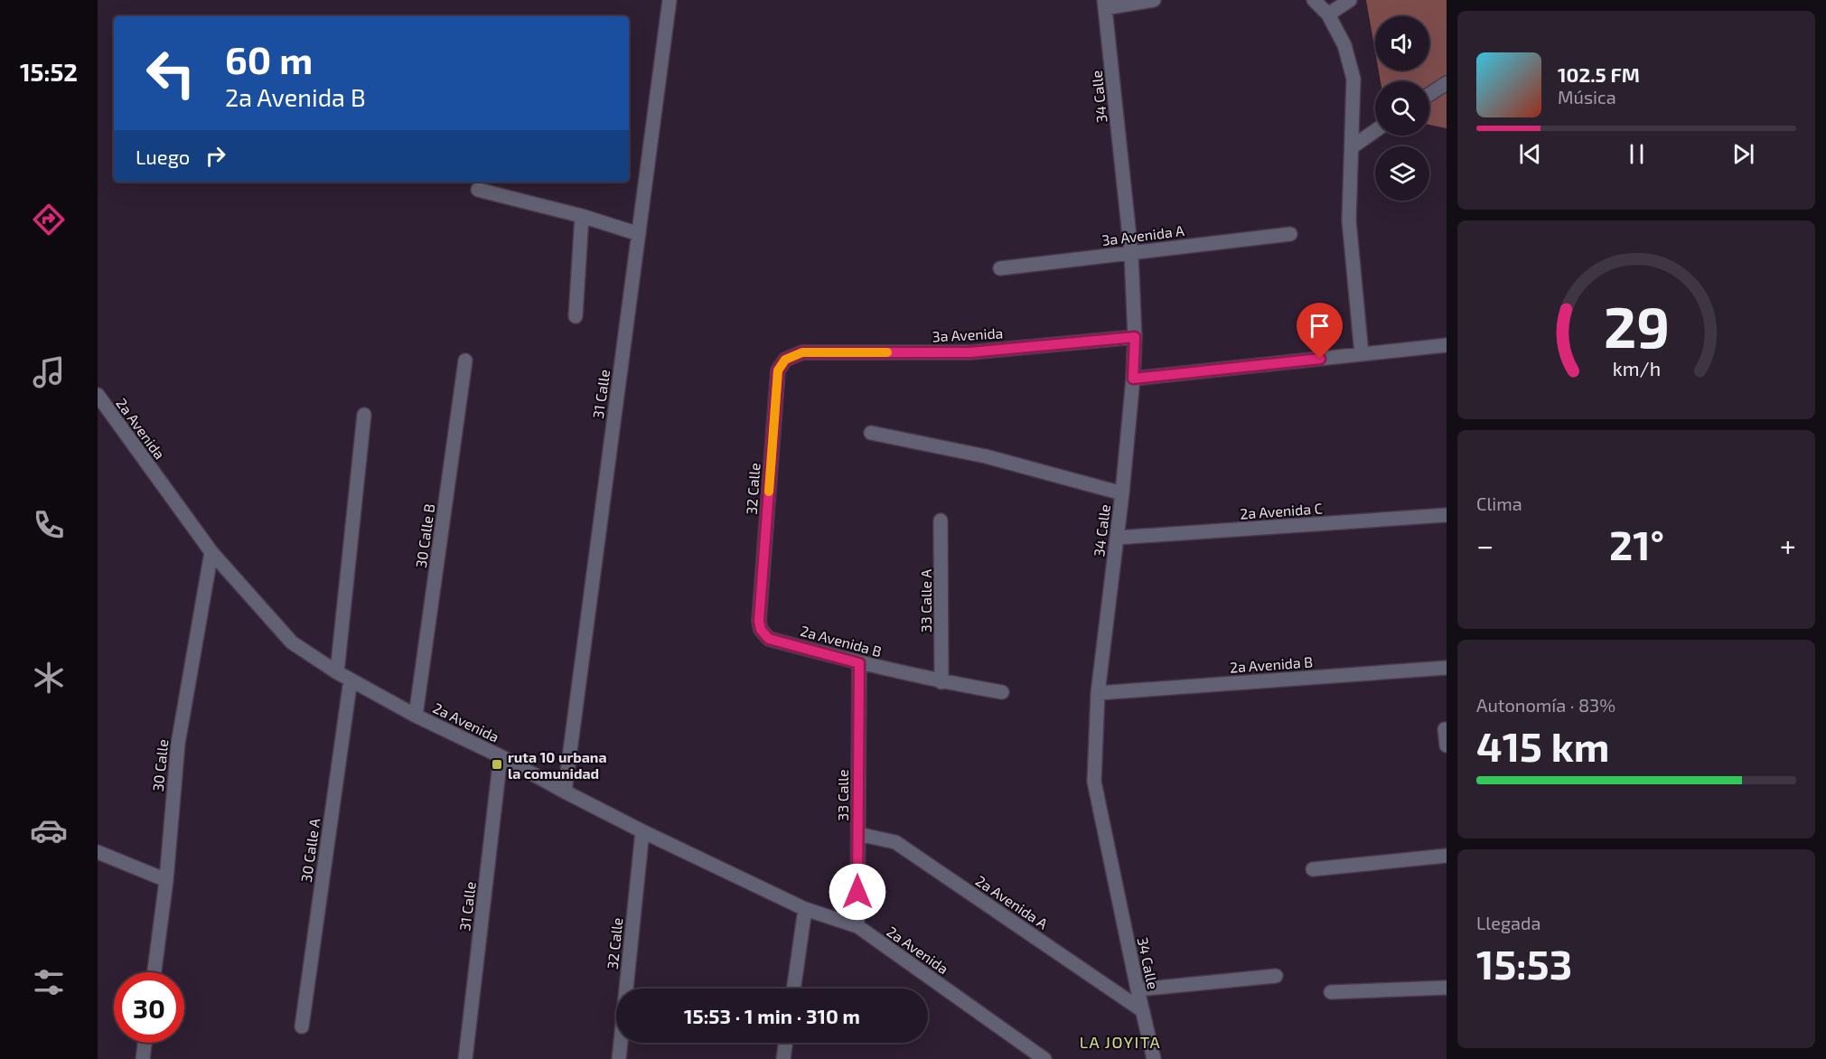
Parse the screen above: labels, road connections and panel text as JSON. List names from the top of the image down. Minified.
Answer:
{"streets":{"street":["34 Calle","3a Avenida A","3a Avenida","31 Calle","2a Avenida","32 Calle","2a Avenida C","30 Calle B","33 Calle A","2a Avenida B","30 Calle","33 Calle","30 Calle A","2a Avenida A"]},"crossings":[["34 Calle","3a Avenida A"],["34 Calle","3a Avenida"],["34 Calle","2a Avenida C"],["34 Calle","2a Avenida B"],["34 Calle","2a Avenida A"],["3a Avenida","32 Calle"],["31 Calle","2a Avenida"],["2a Avenida","32 Calle"],["2a Avenida","30 Calle B"],["2a Avenida","30 Calle"],["2a Avenida","33 Calle"],["2a Avenida","30 Calle A"],["32 Calle","2a Avenida B"],["33 Calle A","2a Avenida B"],["2a Avenida B","33 Calle"],["33 Calle","2a Avenida A"]],"districts":["LA JOYITA"],"places":{"transit":["ruta 10 urbana la comunidad"]},"page":{"tabs":"15:52","turn":["60 m","2a Avenida B"],"song":["102.5 FM","Música"],"then":"Luego","tile":["Clima",["Autonomía · 83%","415 km"],["Llegada","15:53"]],"heat":["−","21°","+"],"limit":"30","trip":"15:53 · 1 min · 310 m","gauge":["29","km/h"]}}
